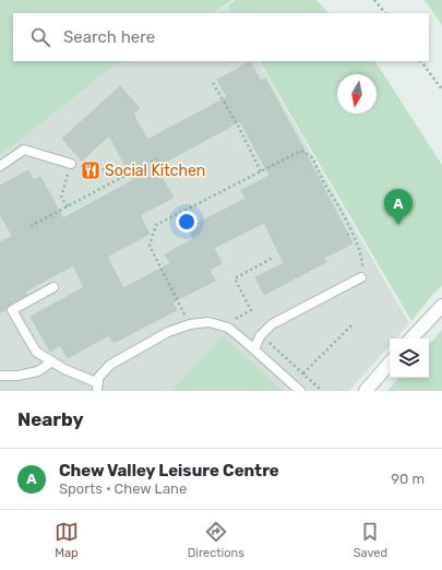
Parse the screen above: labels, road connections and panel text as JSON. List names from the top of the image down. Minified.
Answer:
{"places":{"restaurant":["Social Kitchen"]},"north":"bottom","page":{"search":"Search here","pins":"A","heading":"Nearby","list":[{"mark":"A","name":"Chew Valley Leisure Centre","note":"Sports · Chew Lane","value":"90 m"}],"nav":["Map","Directions","Saved"]}}
